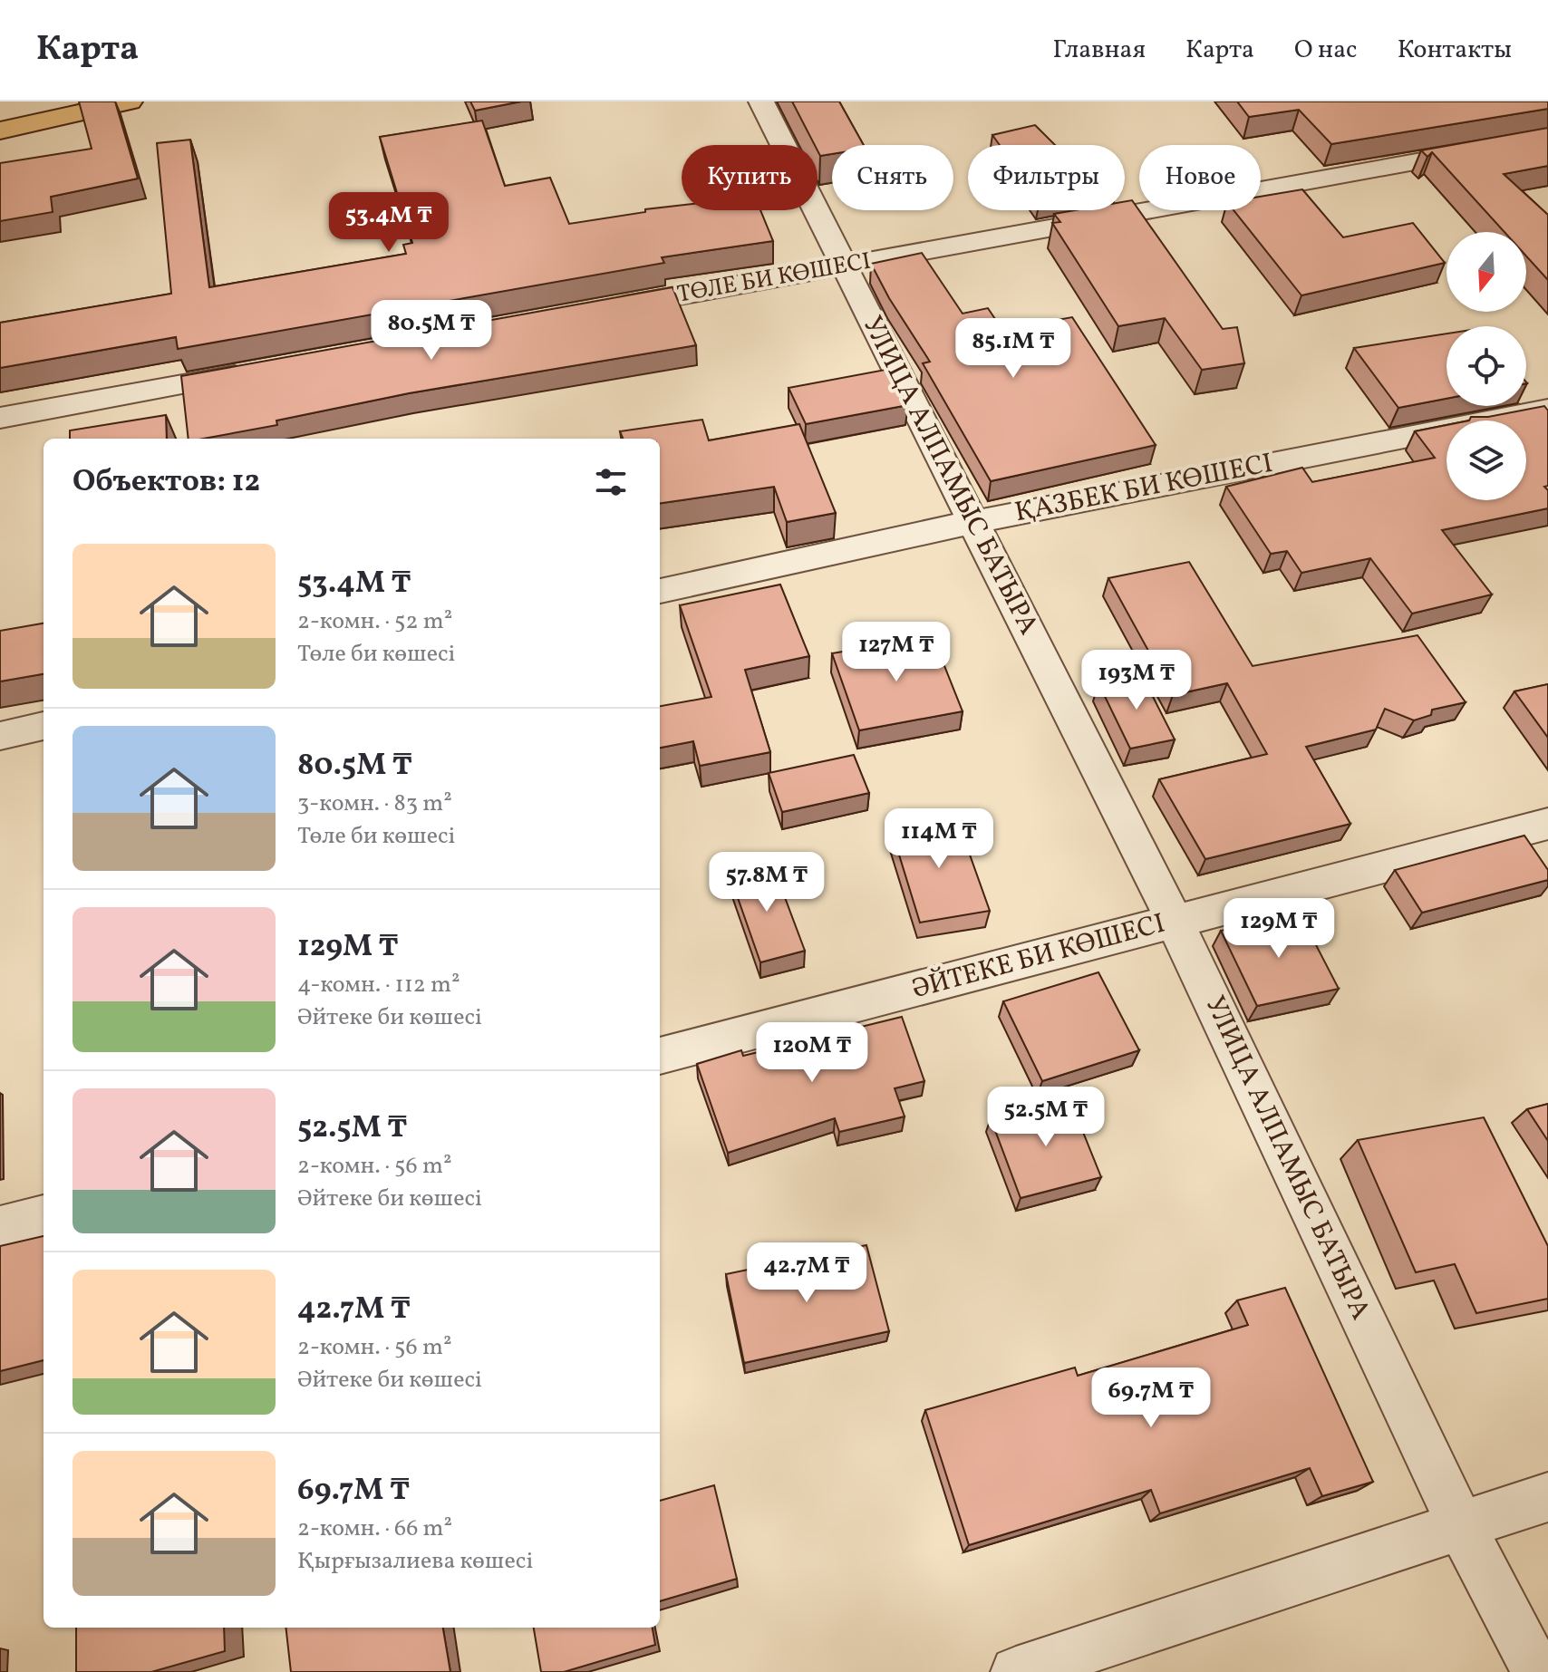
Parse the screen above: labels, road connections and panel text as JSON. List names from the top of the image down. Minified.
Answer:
{"streets":{"street":["ТӨЛЕ БИ КӨШЕСІ","УЛИЦА АЛПАМЫС БАТЫРА","ҚАЗБЕК БИ КӨШЕСІ","ӘЙТЕКЕ БИ КӨШЕСІ"]},"crossings":[["ТӨЛЕ БИ КӨШЕСІ","УЛИЦА АЛПАМЫС БАТЫРА"],["УЛИЦА АЛПАМЫС БАТЫРА","ҚАЗБЕК БИ КӨШЕСІ"],["УЛИЦА АЛПАМЫС БАТЫРА","ӘЙТЕКЕ БИ КӨШЕСІ"]],"north":"bottom","page":{"header":"Карта","nav":["Главная","Карта","О нас","Контакты"],"chip":["Купить","Снять","Фильтры","Новое"],"price":["53.4M ₸","80.5M ₸","85.1M ₸","127M ₸","193M ₸","114M ₸","57.8M ₸","129M ₸","120M ₸","52.5M ₸","42.7M ₸","69.7M ₸"],"heading":"Объектов: 12","list":[{"name":"53.4M ₸","note":"2-комн. · 52 m² · Төле би көшесі"},{"name":"80.5M ₸","note":"3-комн. · 83 m² · Төле би көшесі"},{"name":"129M ₸","note":"4-комн. · 112 m² · Әйтеке би көшесі"},{"name":"52.5M ₸","note":"2-комн. · 56 m² · Әйтеке би көшесі"},{"name":"42.7M ₸","note":"2-комн. · 56 m² · Әйтеке би көшесі"},{"name":"69.7M ₸","note":"2-комн. · 66 m² · Қырғызалиева көшесі"}]}}
